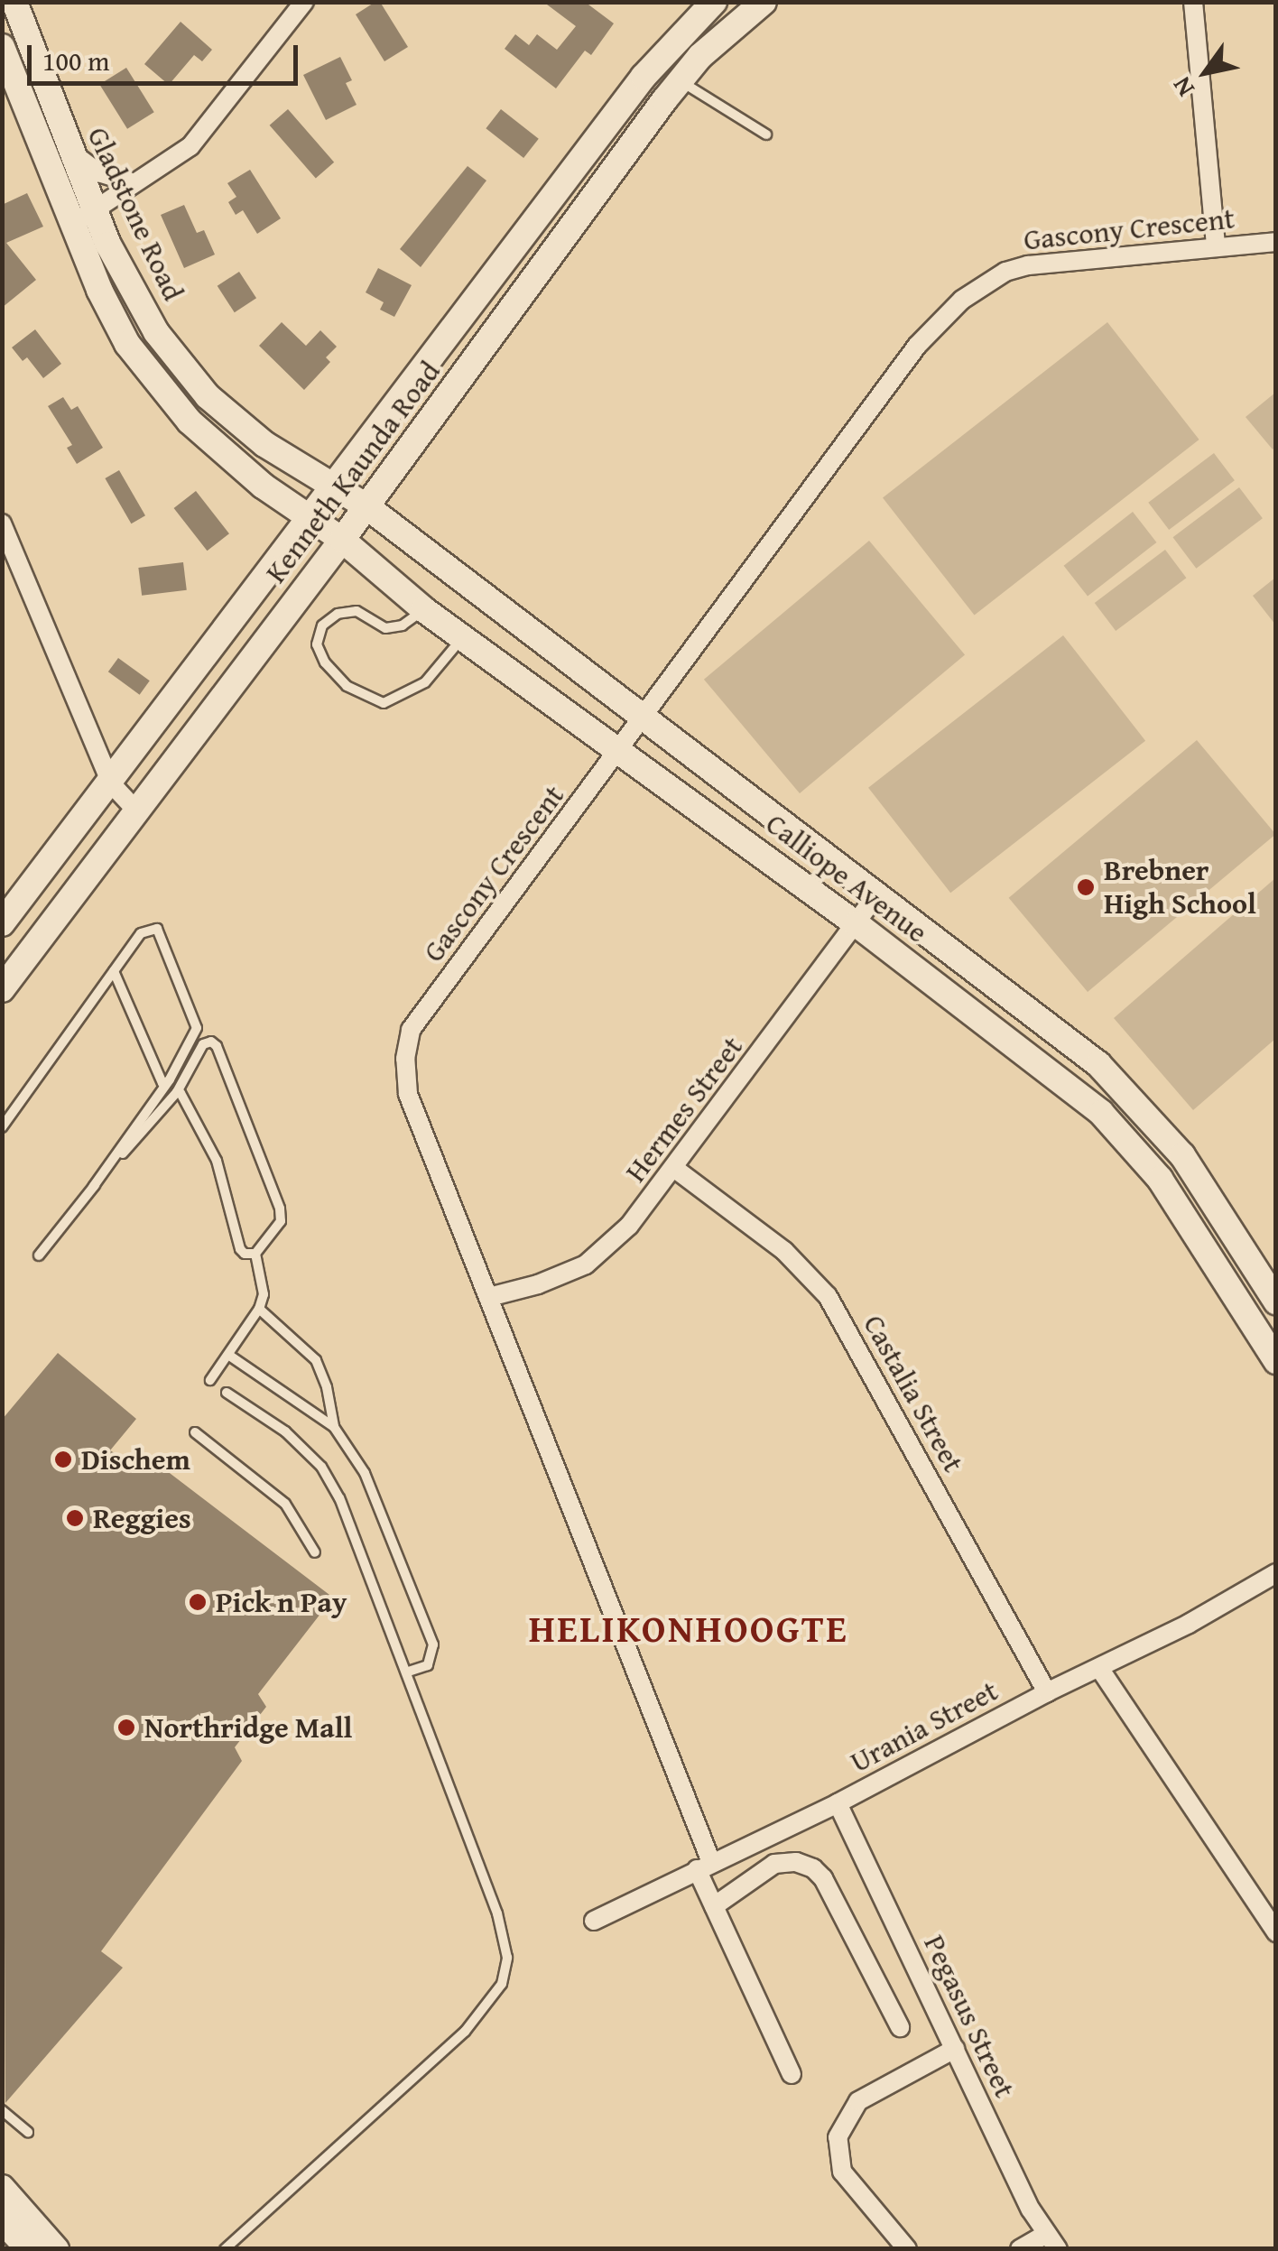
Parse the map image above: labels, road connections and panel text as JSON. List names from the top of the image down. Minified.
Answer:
{"streets":{"street":["Gladstone Road","Gascony Crescent","Kenneth Kaunda Road","Calliope Avenue","Hermes Street","Castalia Street","Urania Street","Pegasus Street"]},"crossings":[["Gladstone Road","Kenneth Kaunda Road"],["Gladstone Road","Calliope Avenue"],["Gascony Crescent","Calliope Avenue"],["Gascony Crescent","Hermes Street"],["Gascony Crescent","Urania Street"],["Kenneth Kaunda Road","Calliope Avenue"],["Calliope Avenue","Hermes Street"],["Hermes Street","Castalia Street"],["Castalia Street","Urania Street"],["Urania Street","Pegasus Street"]],"districts":["HELIKONHOOGTE"],"places":["Brebner High School","Dischem","Reggies","Pick n Pay","Northridge Mall"],"scale_bar":"100 m","north":"bottom left"}
